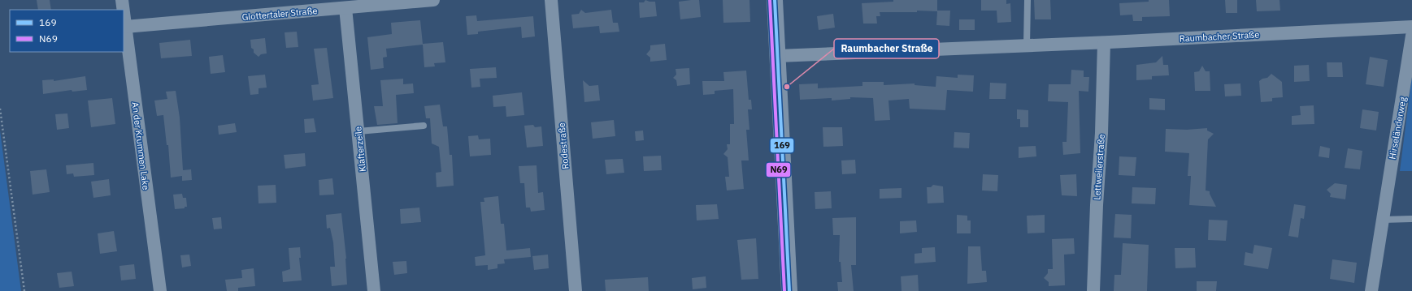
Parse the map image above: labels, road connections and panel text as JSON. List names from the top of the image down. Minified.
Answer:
{"streets":{"street":["Glottertaler Straße","Raumbacher Straße","Hirseländerweg","An der Krummen Lake","Rodestraße","Klafterzeile","Lettweilerstraße"]},"crossings":[["Glottertaler Straße","An der Krummen Lake"],["Glottertaler Straße","Klafterzeile"],["Raumbacher Straße","Lettweilerstraße"]],"places":["Raumbacher Straße"],"lines":["transit line 169","transit line N69"],"legend":["169","N69"]}
